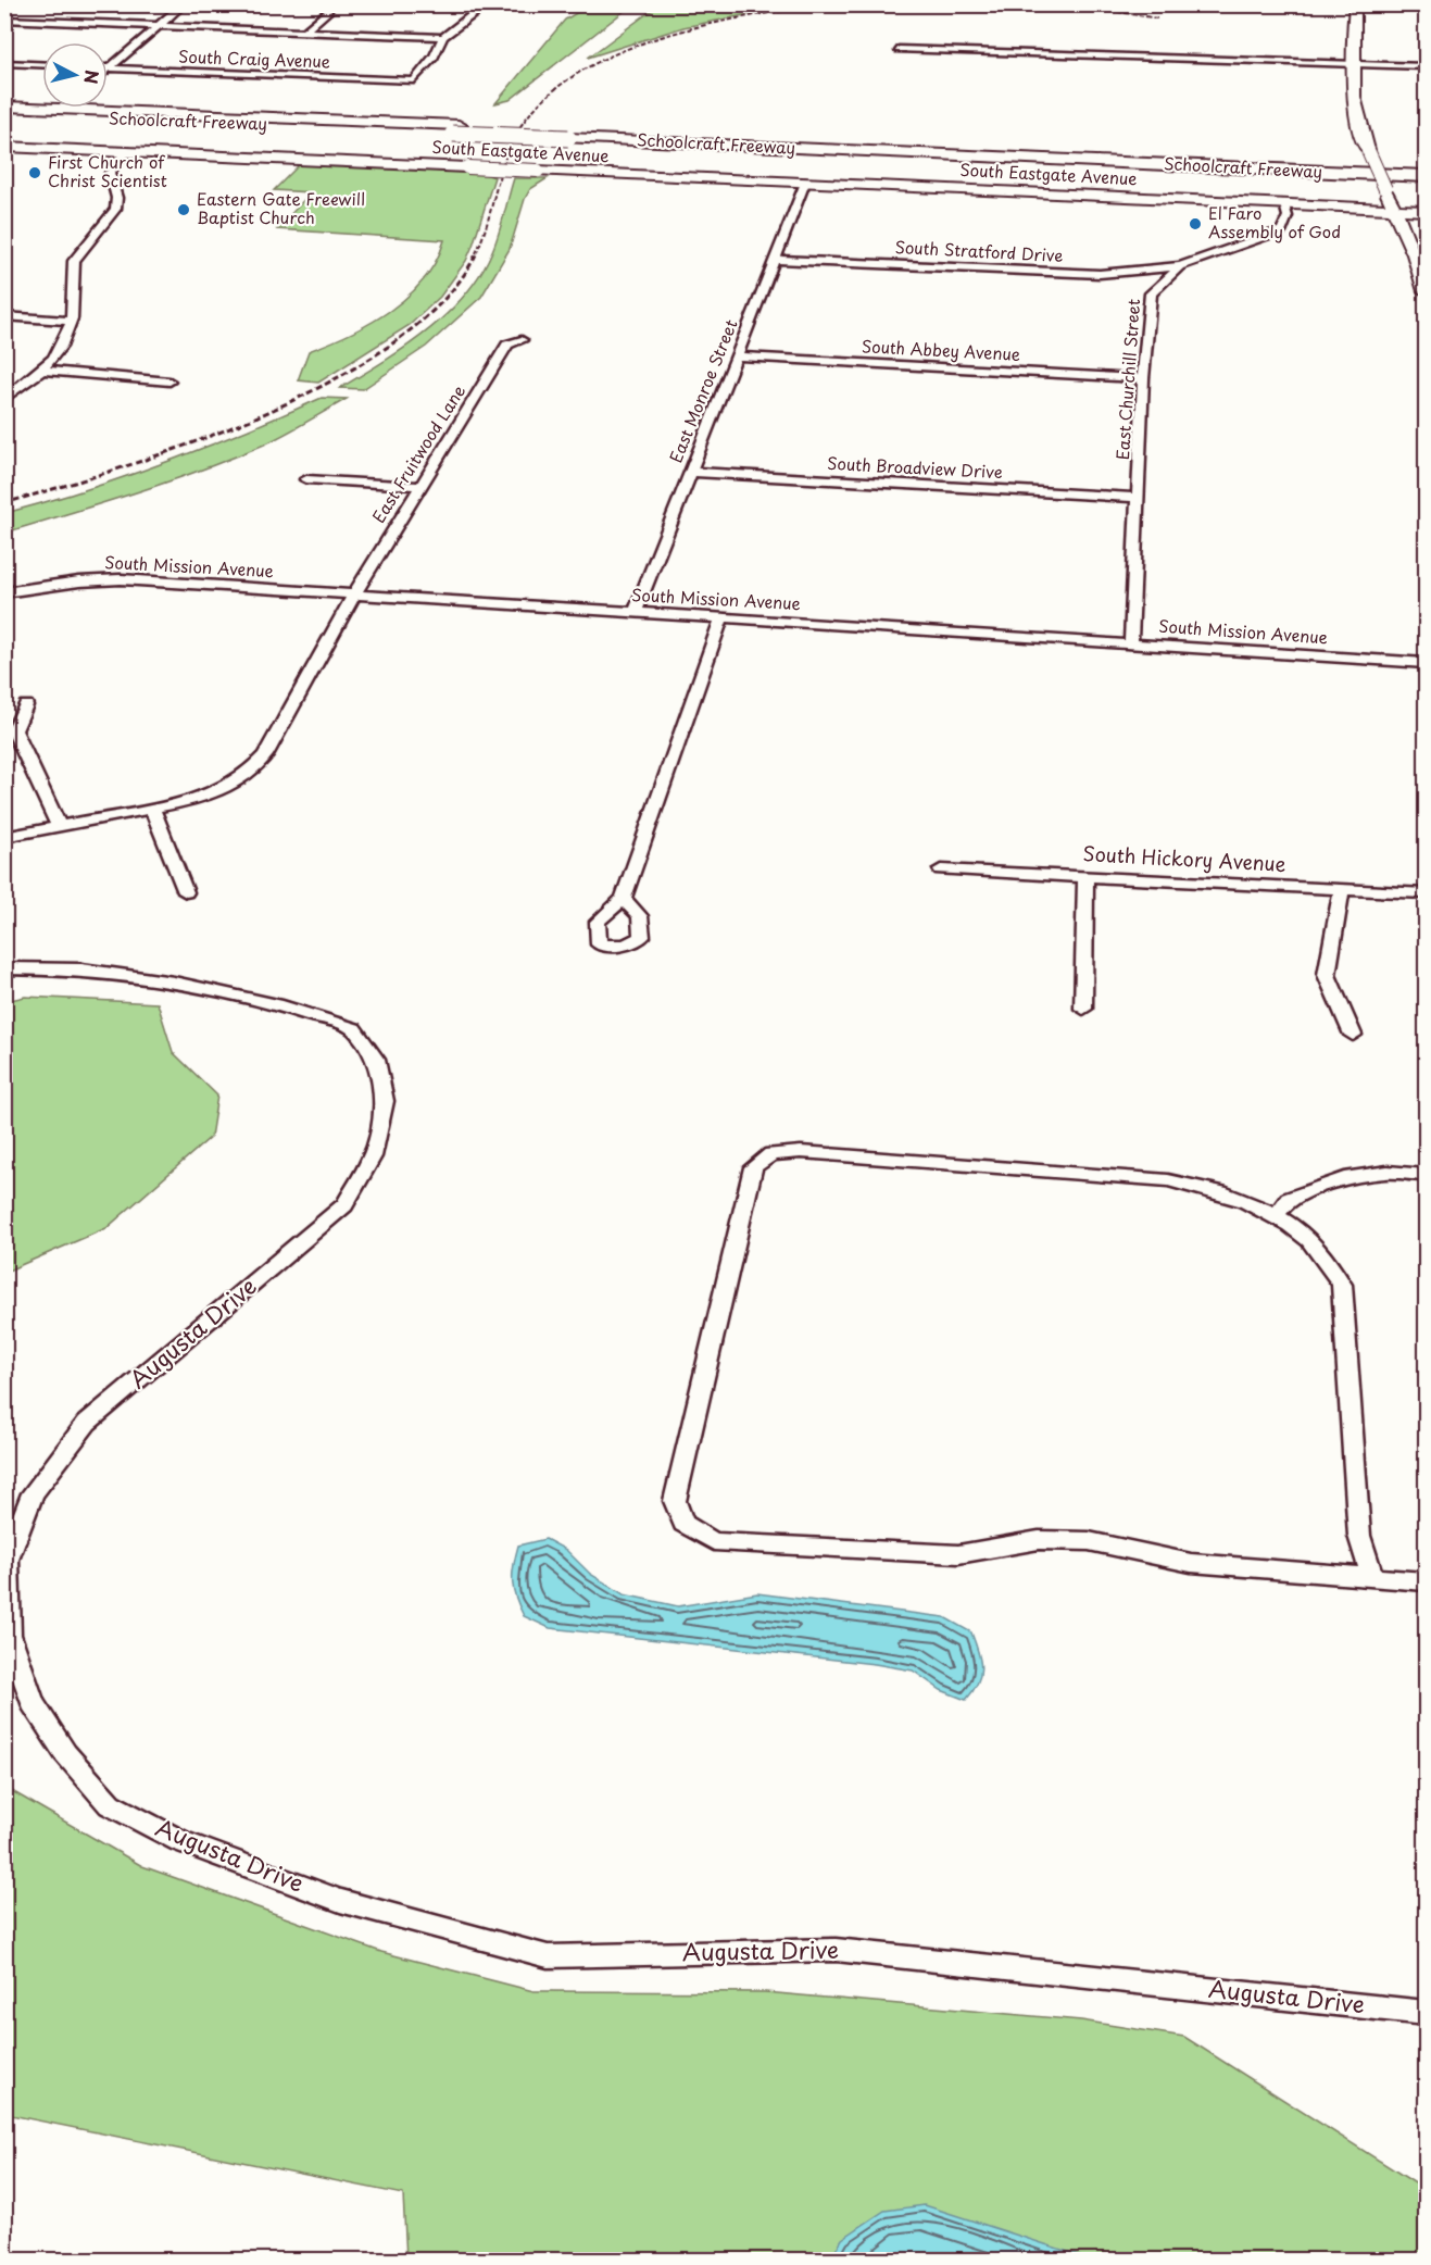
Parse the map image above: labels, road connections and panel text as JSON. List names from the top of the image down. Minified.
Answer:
{"streets":{"highway":["Schoolcraft Freeway"],"street":["South Craig Avenue","South Eastgate Avenue","South Stratford Drive","South Abbey Avenue","East Churchill Street","East Monroe Street","East Fruitwood Lane","South Broadview Drive","South Mission Avenue","South Hickory Avenue","Augusta Drive"]},"crossings":[["South Eastgate Avenue","East Churchill Street"],["South Eastgate Avenue","East Monroe Street"],["South Stratford Drive","East Churchill Street"],["South Stratford Drive","East Monroe Street"],["South Abbey Avenue","East Churchill Street"],["South Abbey Avenue","East Monroe Street"],["East Churchill Street","South Broadview Drive"],["East Churchill Street","South Mission Avenue"],["East Monroe Street","South Broadview Drive"],["East Monroe Street","South Mission Avenue"],["East Fruitwood Lane","South Mission Avenue"]],"places":["First Church of Christ Scientist","Eastern Gate Freewill Baptist Church","El Faro Assembly of God"],"north":"right"}
